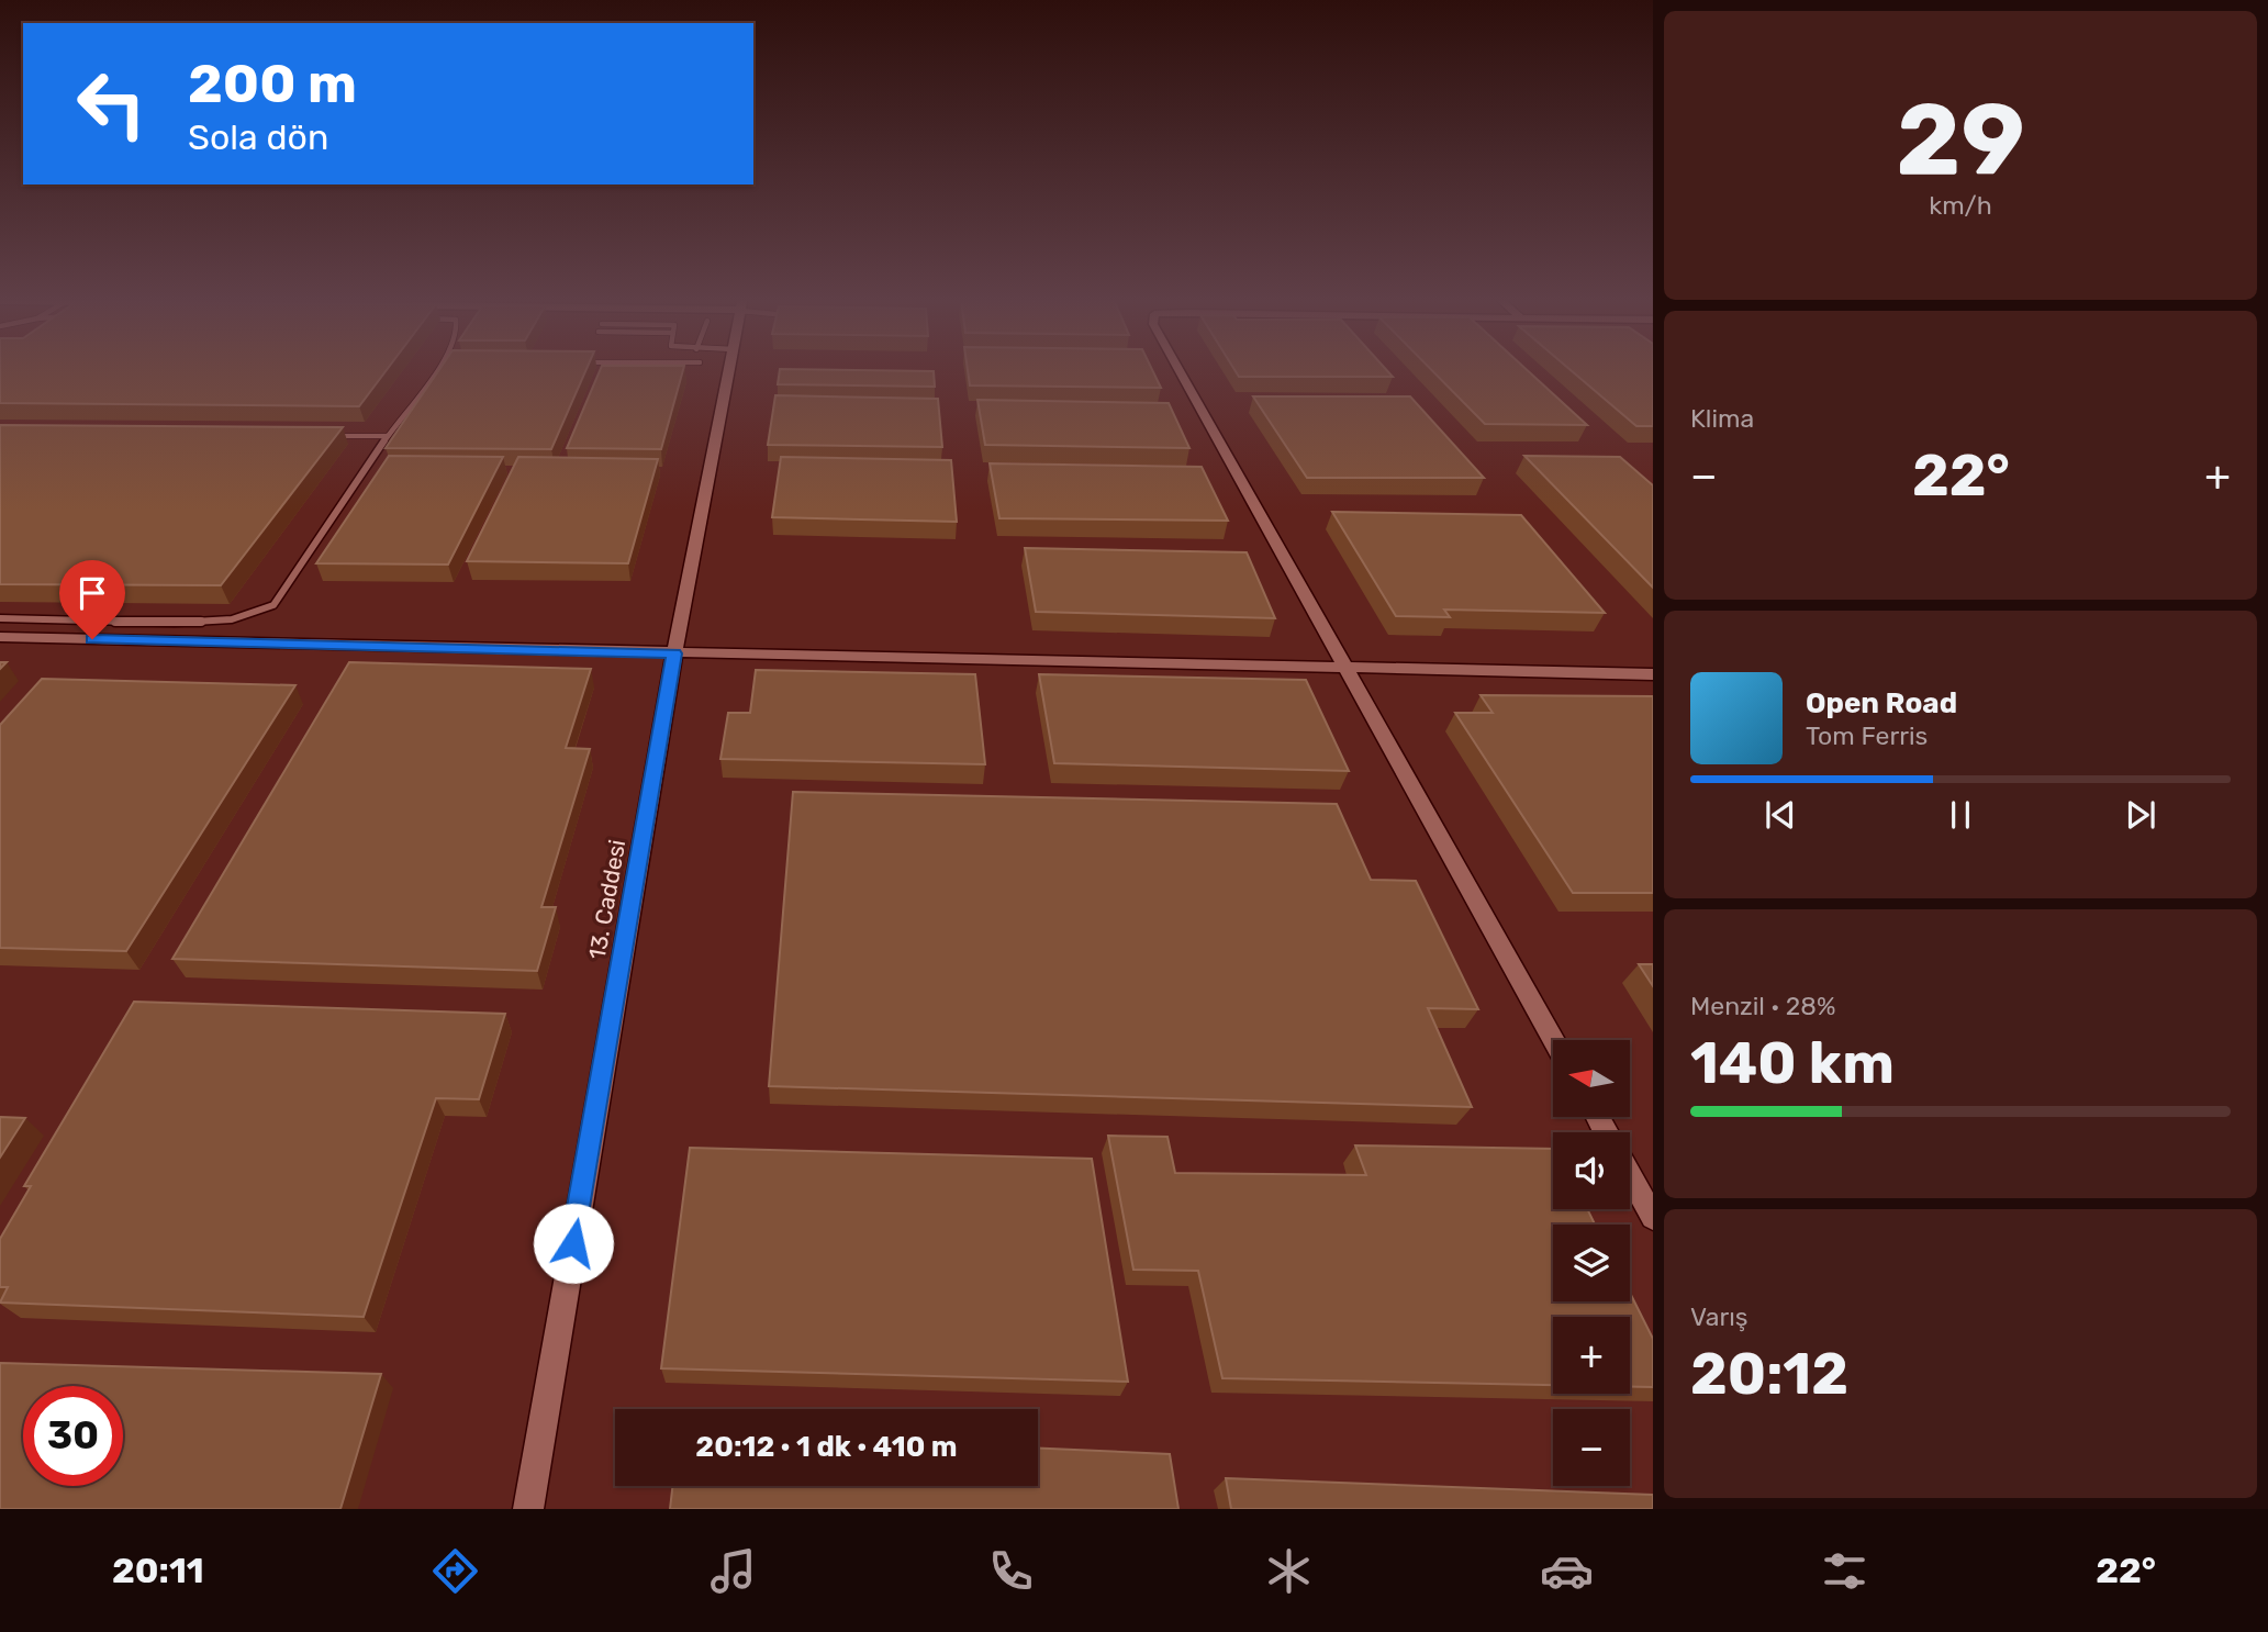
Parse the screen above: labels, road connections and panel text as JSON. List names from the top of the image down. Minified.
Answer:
{"streets":{"street":["13. Caddesi"]},"north":"left","page":{"tile":[["29","km/h"],"Klima",["Menzil · 28%","140 km"],["Varış","20:12"]],"turn":["200 m","Sola dön"],"heat":["−","22°","+"],"song":["Open Road","Tom Ferris"],"map_buttons":["+","−"],"limit":"30","trip":"20:12 · 1 dk · 410 m","tabs":["20:11","22°"]}}
